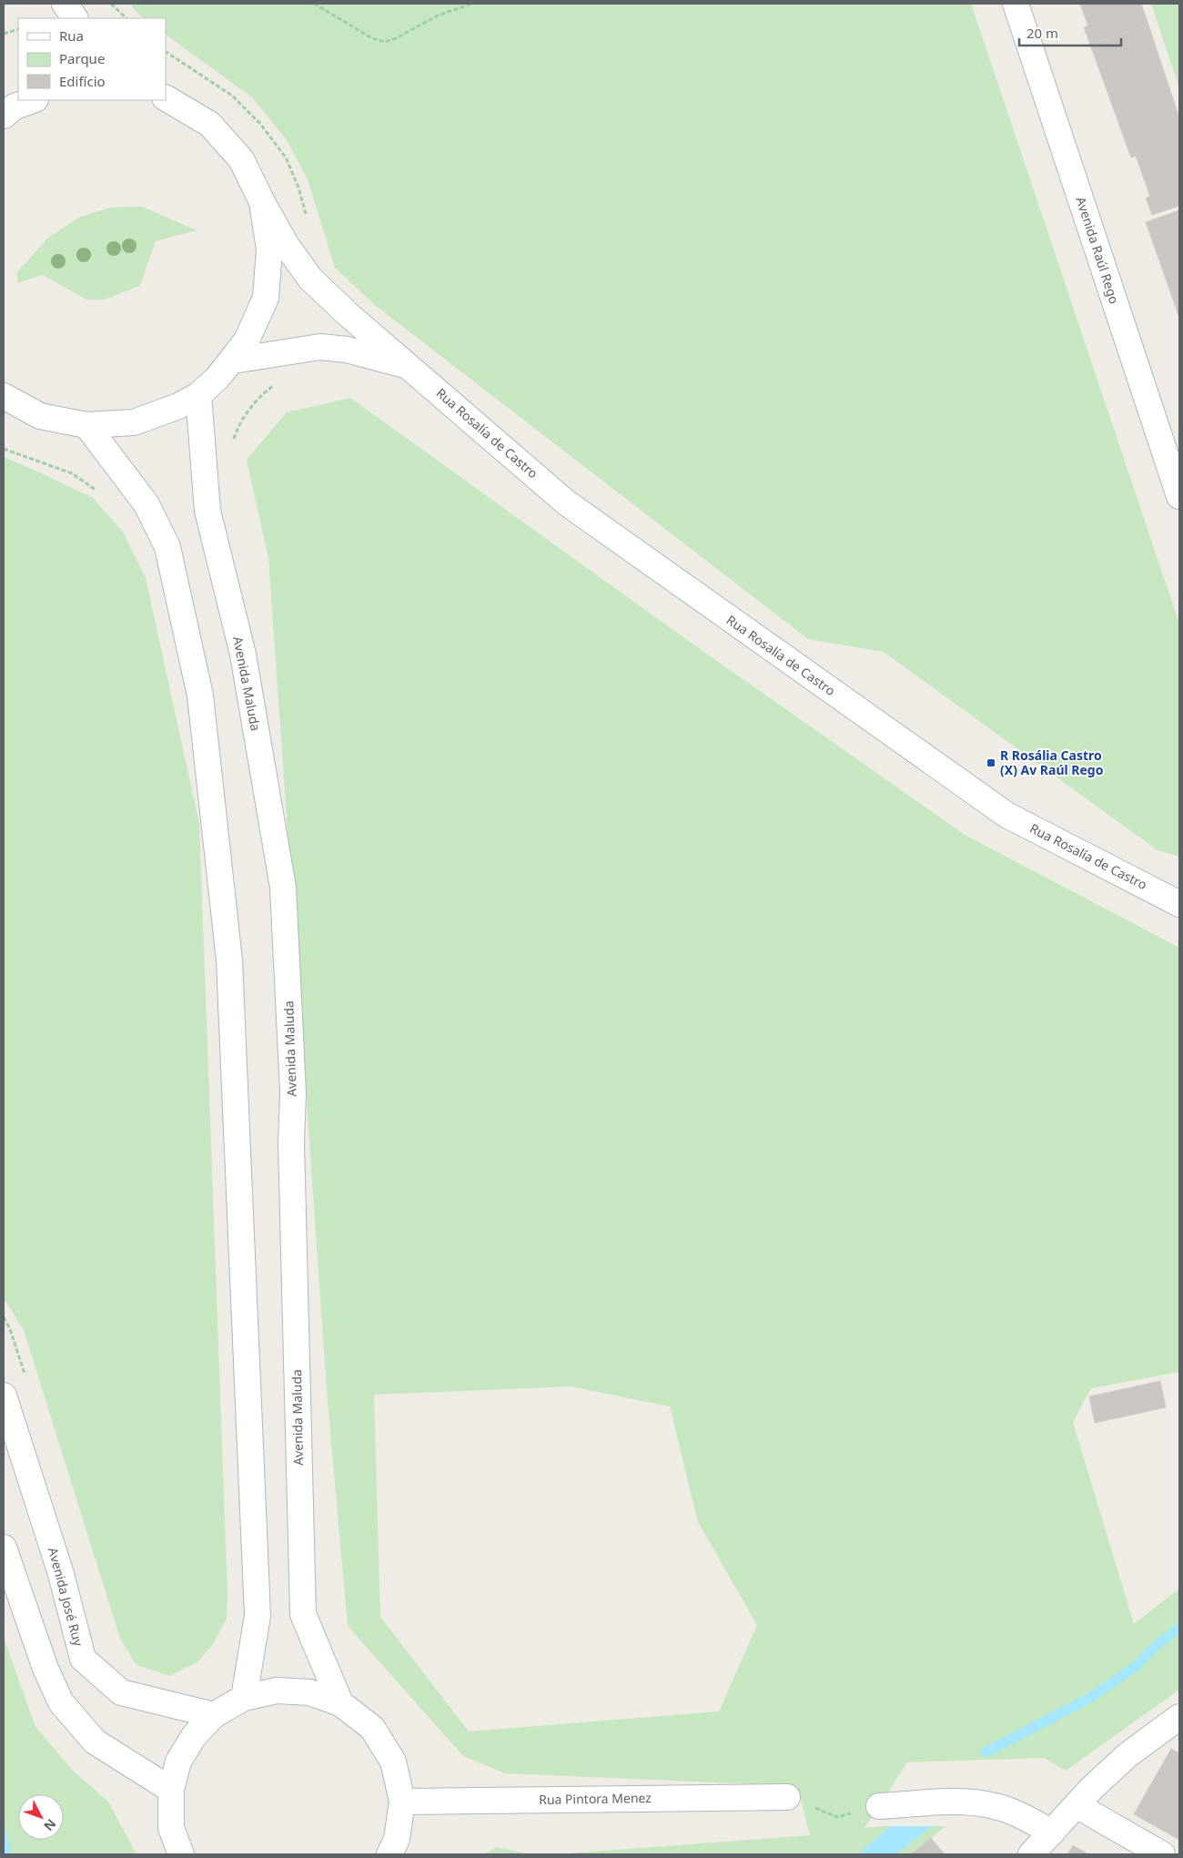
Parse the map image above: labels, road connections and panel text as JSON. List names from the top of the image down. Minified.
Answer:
{"streets":{"main road":["Avenida Raúl Rego","Rua Rosalía de Castro","Avenida Maluda","Avenida José Ruy","Rua Pintora Menez"]},"places":{"transit":["R Rosália Castro (X) Av Raúl Rego"]},"legend":["Rua","Parque","Edifício"],"scale_bar":"20 m","north":"bottom right"}
